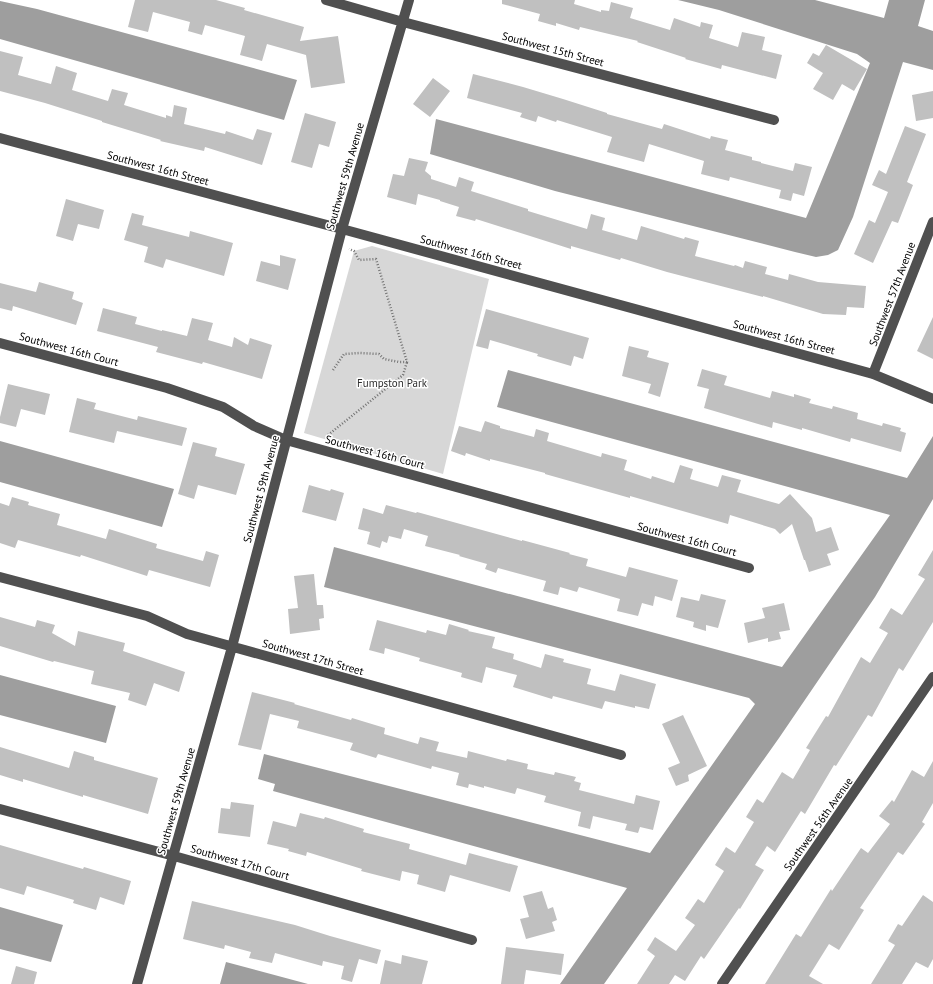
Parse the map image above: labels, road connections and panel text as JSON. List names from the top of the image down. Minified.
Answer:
{"streets":{"street":["Southwest 15th Street","Southwest 16th Street","Southwest 59th Avenue","Southwest 57th Avenue","Southwest 16th Court","Southwest 17th Street","Southwest 56th Avenue","Southwest 17th Court"]},"crossings":[["Southwest 15th Street","Southwest 59th Avenue"],["Southwest 16th Street","Southwest 59th Avenue"],["Southwest 16th Street","Southwest 57th Avenue"],["Southwest 59th Avenue","Southwest 16th Court"],["Southwest 59th Avenue","Southwest 17th Street"],["Southwest 59th Avenue","Southwest 17th Court"]],"parks":["Fumpston Park"]}
